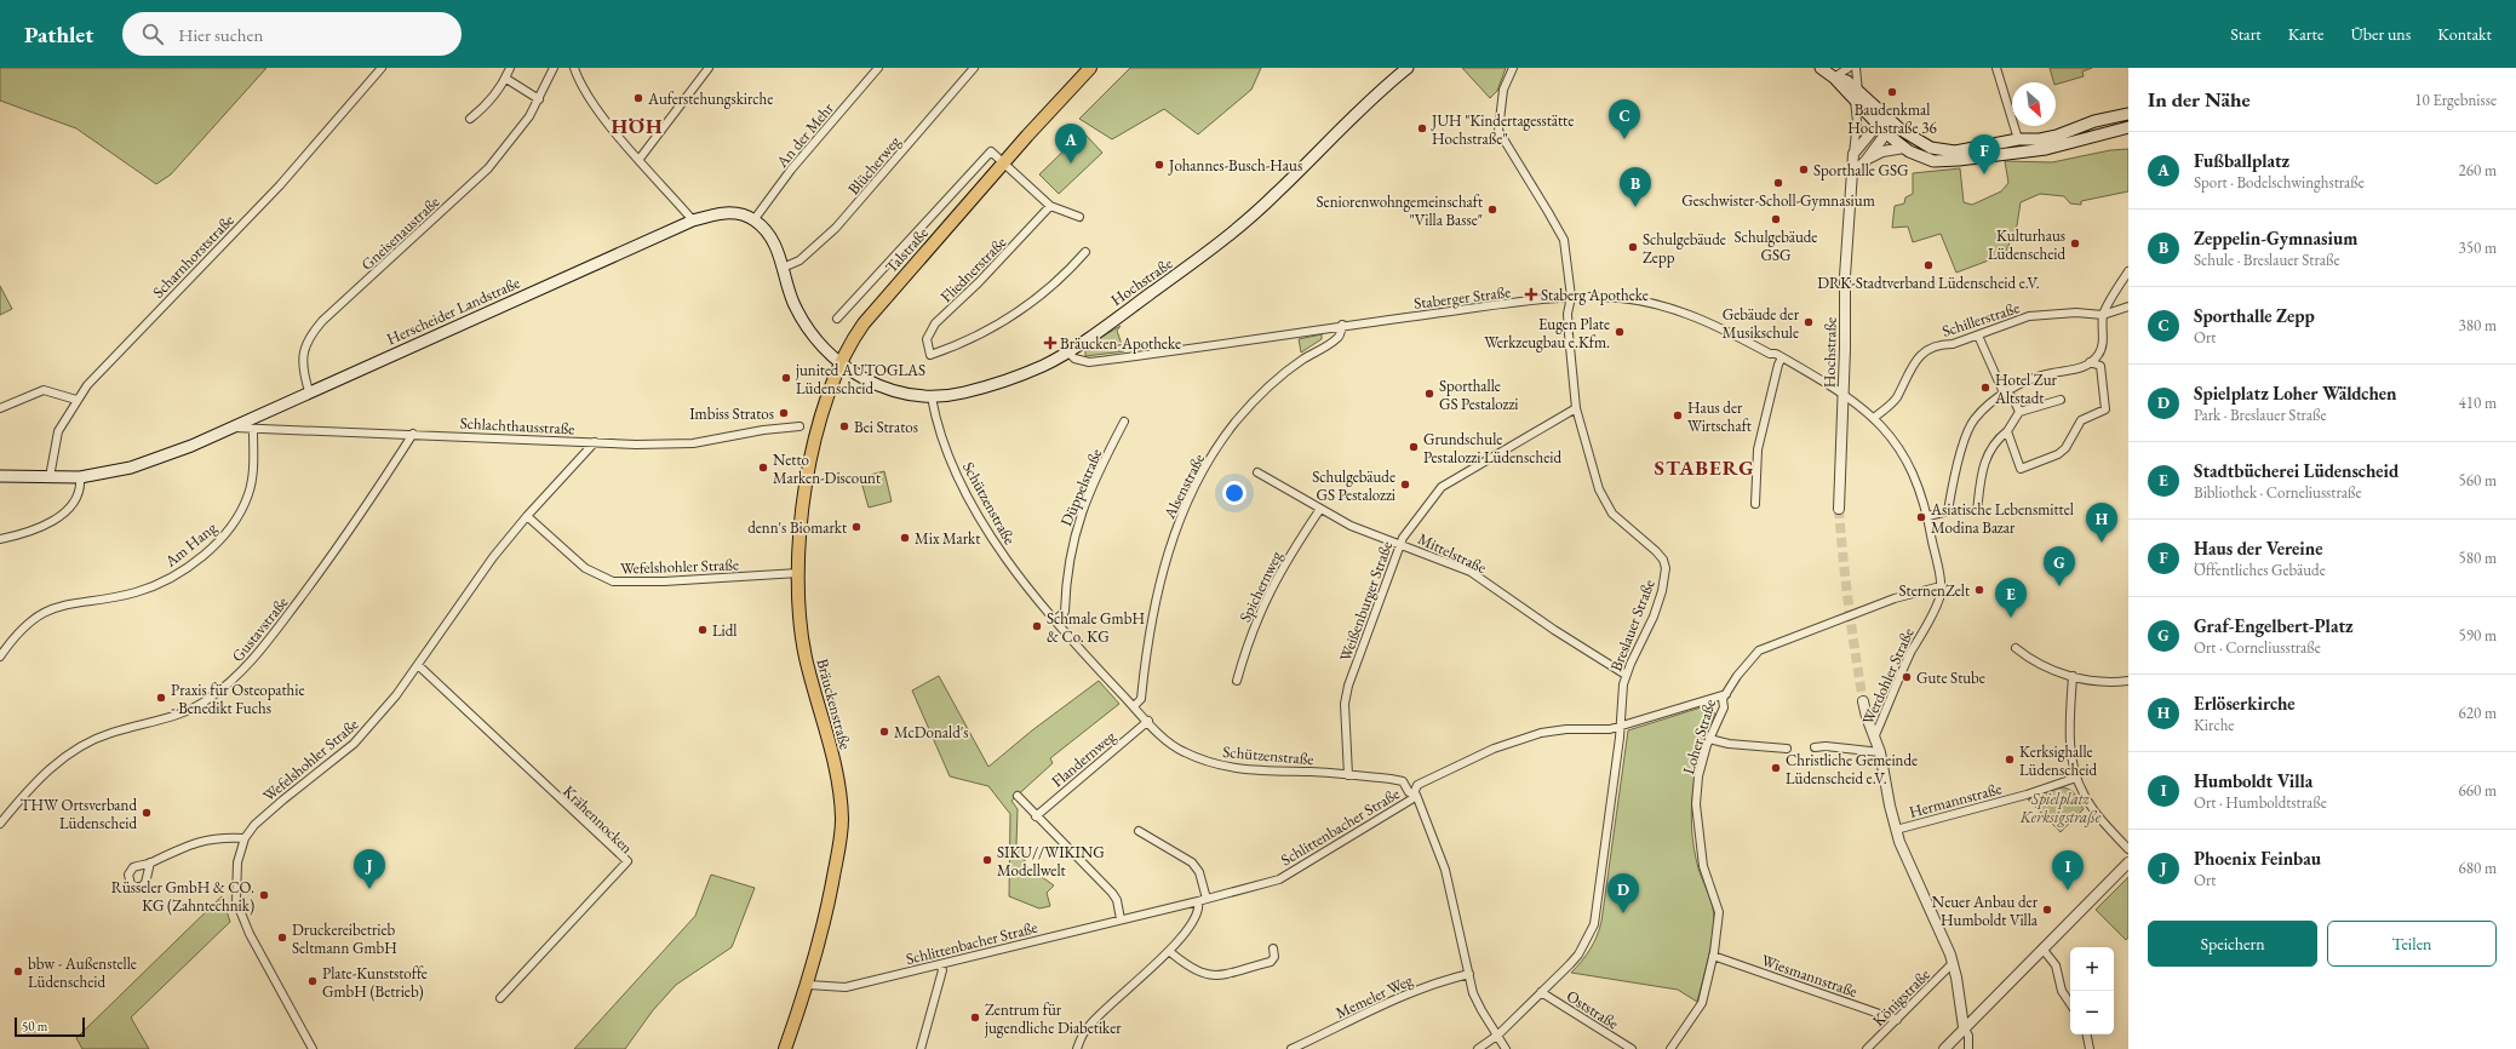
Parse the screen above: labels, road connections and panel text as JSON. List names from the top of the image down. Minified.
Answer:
{"streets":{"main road":["Talstraße","Hochstraße","Herscheider Landstraße","Bräuckenstraße"],"street":["An der Mehr","Blücherweg","Gneisenaustraße","Scharnhorststraße","Fliednerstraße","Staberger Straße","Schillerstraße","Schlachthausstraße","Alsenstraße","Düppelstraße","Schützenstraße","Am Hang","Mittelstraße","Wefelshohler Straße","Spichernweg","Weißenburger Straße","Breslauer Straße","Gustavstraße","Werdohler Straße","Loher Straße","Flandernweg","Hermannstraße","Krähennocken","Schlittenbacher Straße","Wiesmannstraße","Memeler Weg","Königstraße","Oststraße"]},"crossings":[["An der Mehr","Herscheider Landstraße"],["Blücherweg","Herscheider Landstraße"],["Gneisenaustraße","Herscheider Landstraße"],["Talstraße","Hochstraße"],["Talstraße","Herscheider Landstraße"],["Talstraße","Bräuckenstraße"],["Scharnhorststraße","Herscheider Landstraße"],["Hochstraße","Staberger Straße"],["Hochstraße","Herscheider Landstraße"],["Hochstraße","Schillerstraße"],["Hochstraße","Schützenstraße"],["Hochstraße","Werdohler Straße"],["Hochstraße","Bräuckenstraße"],["Hochstraße","Loher Straße"],["Staberger Straße","Alsenstraße"],["Staberger Straße","Breslauer Straße"],["Herscheider Landstraße","Schlachthausstraße"],["Herscheider Landstraße","Bräuckenstraße"],["Schlachthausstraße","Am Hang"],["Schlachthausstraße","Wefelshohler Straße"],["Schlachthausstraße","Gustavstraße"],["Alsenstraße","Schützenstraße"],["Düppelstraße","Schützenstraße"],["Schützenstraße","Weißenburger Straße"],["Schützenstraße","Breslauer Straße"],["Schützenstraße","Flandernweg"],["Schützenstraße","Schlittenbacher Straße"],["Schützenstraße","Memeler Weg"],["Mittelstraße","Spichernweg"],["Mittelstraße","Weißenburger Straße"],["Mittelstraße","Breslauer Straße"],["Wefelshohler Straße","Bräuckenstraße"],["Wefelshohler Straße","Krähennocken"],["Weißenburger Straße","Breslauer Straße"],["Breslauer Straße","Schlittenbacher Straße"],["Breslauer Straße","Oststraße"],["Werdohler Straße","Loher Straße"],["Werdohler Straße","Hermannstraße"],["Werdohler Straße","Königstraße"],["Bräuckenstraße","Schlittenbacher Straße"],["Loher Straße","Schlittenbacher Straße"],["Loher Straße","Wiesmannstraße"],["Wiesmannstraße","Königstraße"]],"districts":["HÖH","STABERG"],"parks":["Spielplatz Kerksigstraße"],"places":{"other":["Baudenkmal Hochstraße 36","Auferstehungskirche","JUH \"Kindertagesstätte Hochstraße\"","Johannes-Busch-Haus","Sporthalle GSG","Geschwister-Scholl-Gymnasium","Seniorenwohngemeinschaft \"Villa Basse\"","Schulgebäude GSG","Kulturhaus Lüdenscheid","Schulgebäude Zepp","DRK-Stadtverband Lüdenscheid e.V.","Gebäude der Musikschule","Eugen Plate Werkzeugbau e.Kfm.","junited AUTOGLAS Lüdenscheid","Hotel Zur Altstadt","Sporthalle GS Pestalozzi","Imbiss Stratos","Haus der Wirtschaft","Bei Stratos","Grundschule Pestalozzi Lüdenscheid","Netto Marken-Discount","Schulgebäude GS Pestalozzi","Asiatische Lebensmittel Modina Bazar","denn's Biomarkt","Mix Markt","SternenZelt","Schmale GmbH & Co. KG","Lidl","Gute Stube","Praxis für Osteopathie - Benedikt Fuchs","McDonald's","Kerksighalle Lüdenscheid","Christliche Gemeinde Lüdenscheid e.V.","THW Ortsverband Lüdenscheid","SIKU//WIKING Modellwelt","Rüsseler GmbH & CO. KG (Zahntechnik)","Neuer Anbau der Humboldt Villa","Druckereibetrieb Seltmann GmbH","bbw - Außenstelle Lüdenscheid","Plate-Kunststoffe GmbH (Betrieb)","Zentrum für jugendliche Diabetiker"],"health":["Staberg Apotheke","Bräucken-Apotheke"]},"scale_bar":"50 m","north":"bottom right","page":{"header":"Pathlet","search":"Hier suchen","nav":["Start","Karte","Über uns","Kontakt"],"heading":["In der Nähe","10 Ergebnisse"],"pins":["C","A","F","B","H","G","E","J","I","D"],"list":[{"mark":"A","name":"Fußballplatz","note":"Sport · Bodelschwinghstraße","value":"260 m"},{"mark":"B","name":"Zeppelin-Gymnasium","note":"Schule · Breslauer Straße","value":"350 m"},{"mark":"C","name":"Sporthalle Zepp","note":"Ort","value":"380 m"},{"mark":"D","name":"Spielplatz Loher Wäldchen","note":"Park · Breslauer Straße","value":"410 m"},{"mark":"E","name":"Stadtbücherei Lüdenscheid","note":"Bibliothek · Corneliusstraße","value":"560 m"},{"mark":"F","name":"Haus der Vereine","note":"Öffentliches Gebäude","value":"580 m"},{"mark":"G","name":"Graf-Engelbert-Platz","note":"Ort · Corneliusstraße","value":"590 m"},{"mark":"H","name":"Erlöserkirche","note":"Kirche","value":"620 m"},{"mark":"I","name":"Humboldt Villa","note":"Ort · Humboldtstraße","value":"660 m"},{"mark":"J","name":"Phoenix Feinbau","note":"Ort","value":"680 m"}],"buttons":["Speichern","Teilen"],"map_buttons":["+","−"],"scale":"50 m"}}
